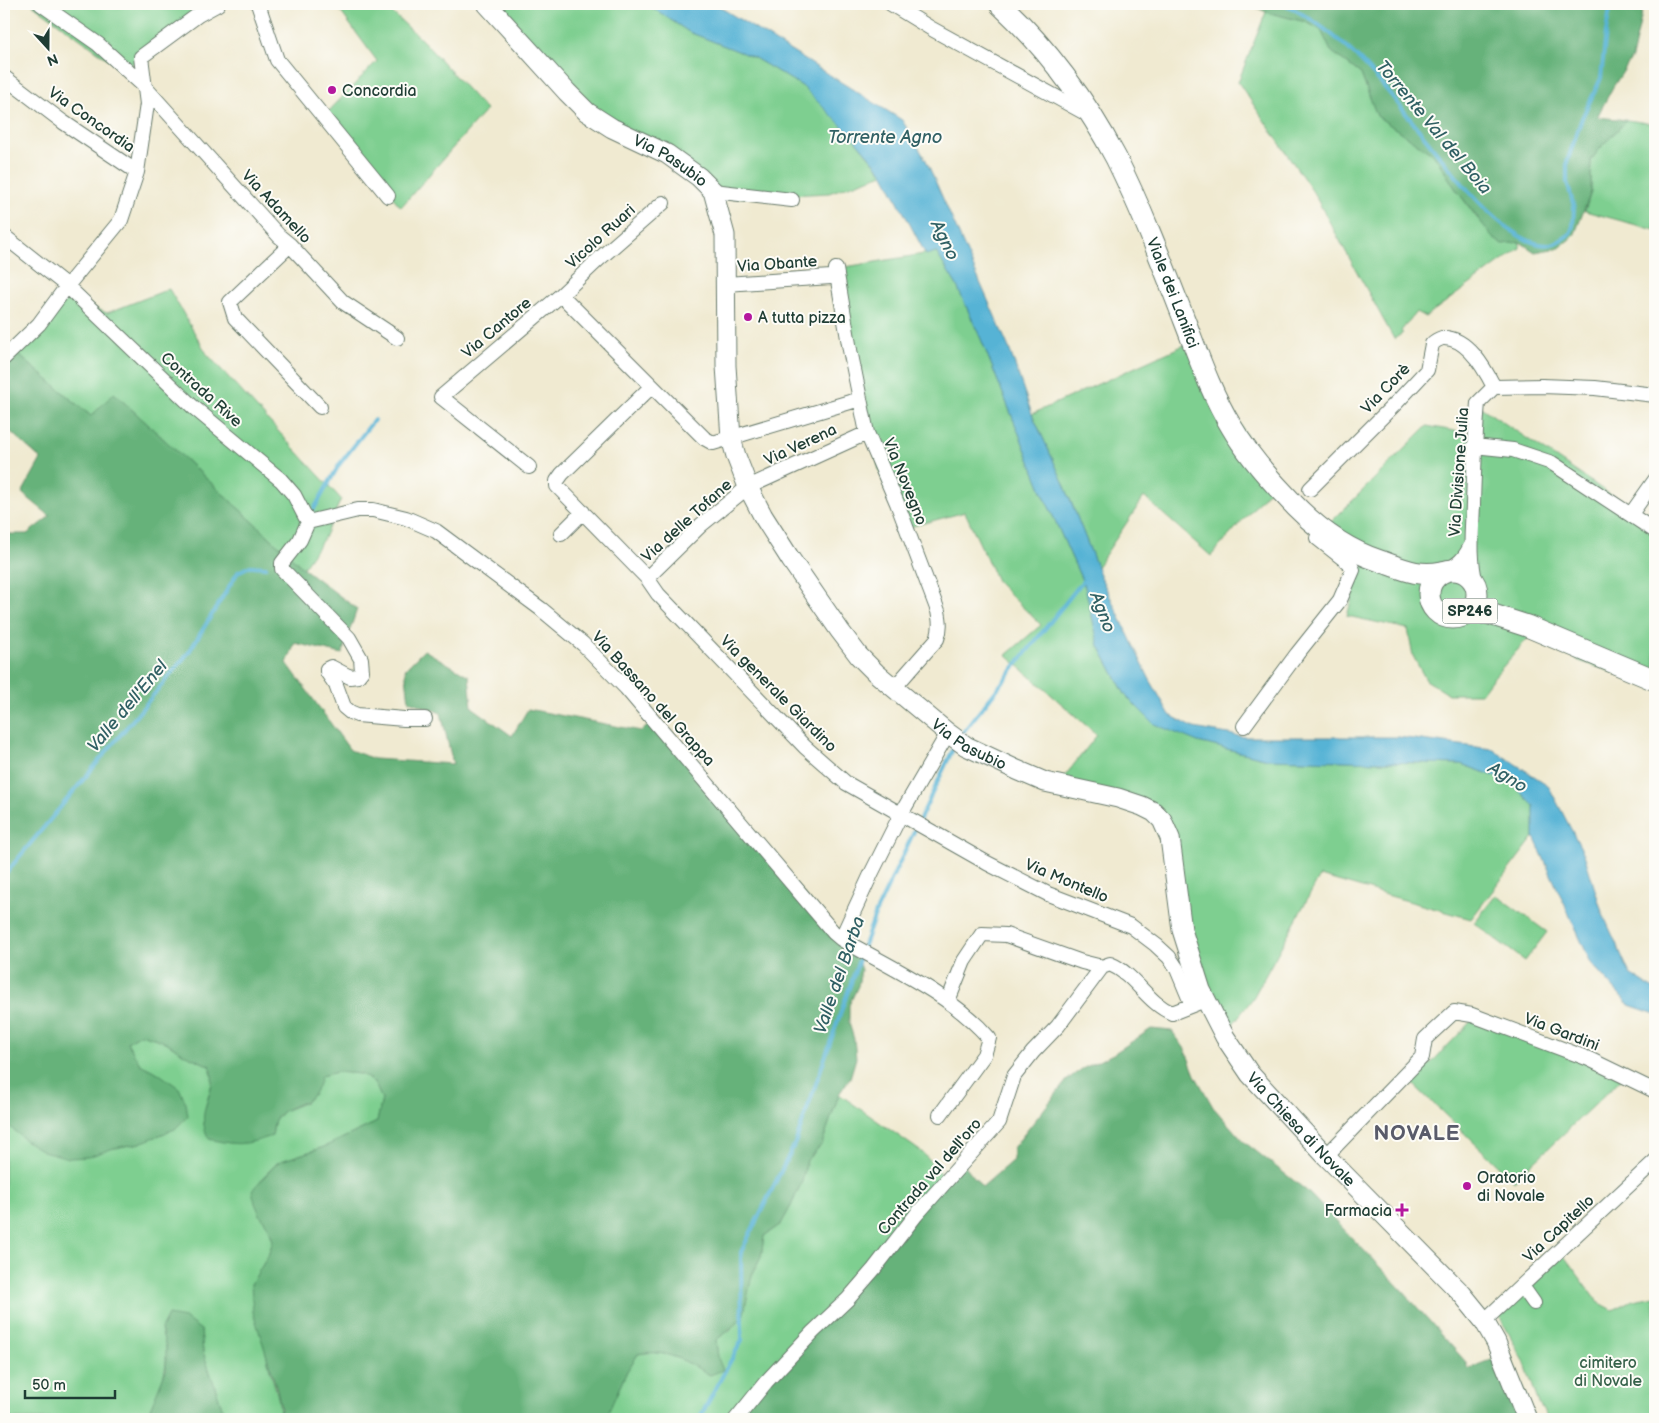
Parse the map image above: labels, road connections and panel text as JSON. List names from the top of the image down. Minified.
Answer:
{"streets":{"main road":["Via Pasubio","Viale dei Lanifici","SP246","Via Chiesa di Novale"],"street":["Via Concordia","Via Adamello","Vicolo Ruari","Via Obante","Via Cantore","Via Corè","Contrada Rive","Via Verena","Via Divisione Julia","Via Novegno","Via delle Tofane","Via generale Giardino","Via Bassano del Grappa","Via Montello","Via Gardini","Contrada val dell'oro","Via Capitello"]},"crossings":[["Via Concordia","Via Adamello"],["Via Concordia","Contrada Rive"],["Via Pasubio","Via Obante"],["Via Pasubio","Via Verena"],["Via Pasubio","Via Novegno"],["Via Pasubio","Via delle Tofane"],["Via Pasubio","Via Montello"],["Via Pasubio","Via Chiesa di Novale"],["Vicolo Ruari","Via Cantore"],["Via Obante","Via Novegno"],["Viale dei Lanifici","Via Divisione Julia"],["Viale dei Lanifici","SP246"],["Via Corè","Via Divisione Julia"],["Contrada Rive","Via Bassano del Grappa"],["Via Verena","Via Novegno"],["Via Verena","Via delle Tofane"],["Via Divisione Julia","SP246"],["Via delle Tofane","Via generale Giardino"],["Via generale Giardino","Via Montello"],["Via Montello","Via Chiesa di Novale"],["Via Gardini","Via Chiesa di Novale"],["Via Chiesa di Novale","Via Capitello"]],"districts":["NOVALE"],"water":["Torrente Val del Boia","Torrente Agno","Agno","Valle dell'Enel","Valle del Barba"],"parks":["cimitero di Novale"],"places":{"other":["Concordia","A tutta pizza","Oratorio di Novale"],"health":["Farmacia"]},"scale_bar":"50 m","north":"bottom"}
